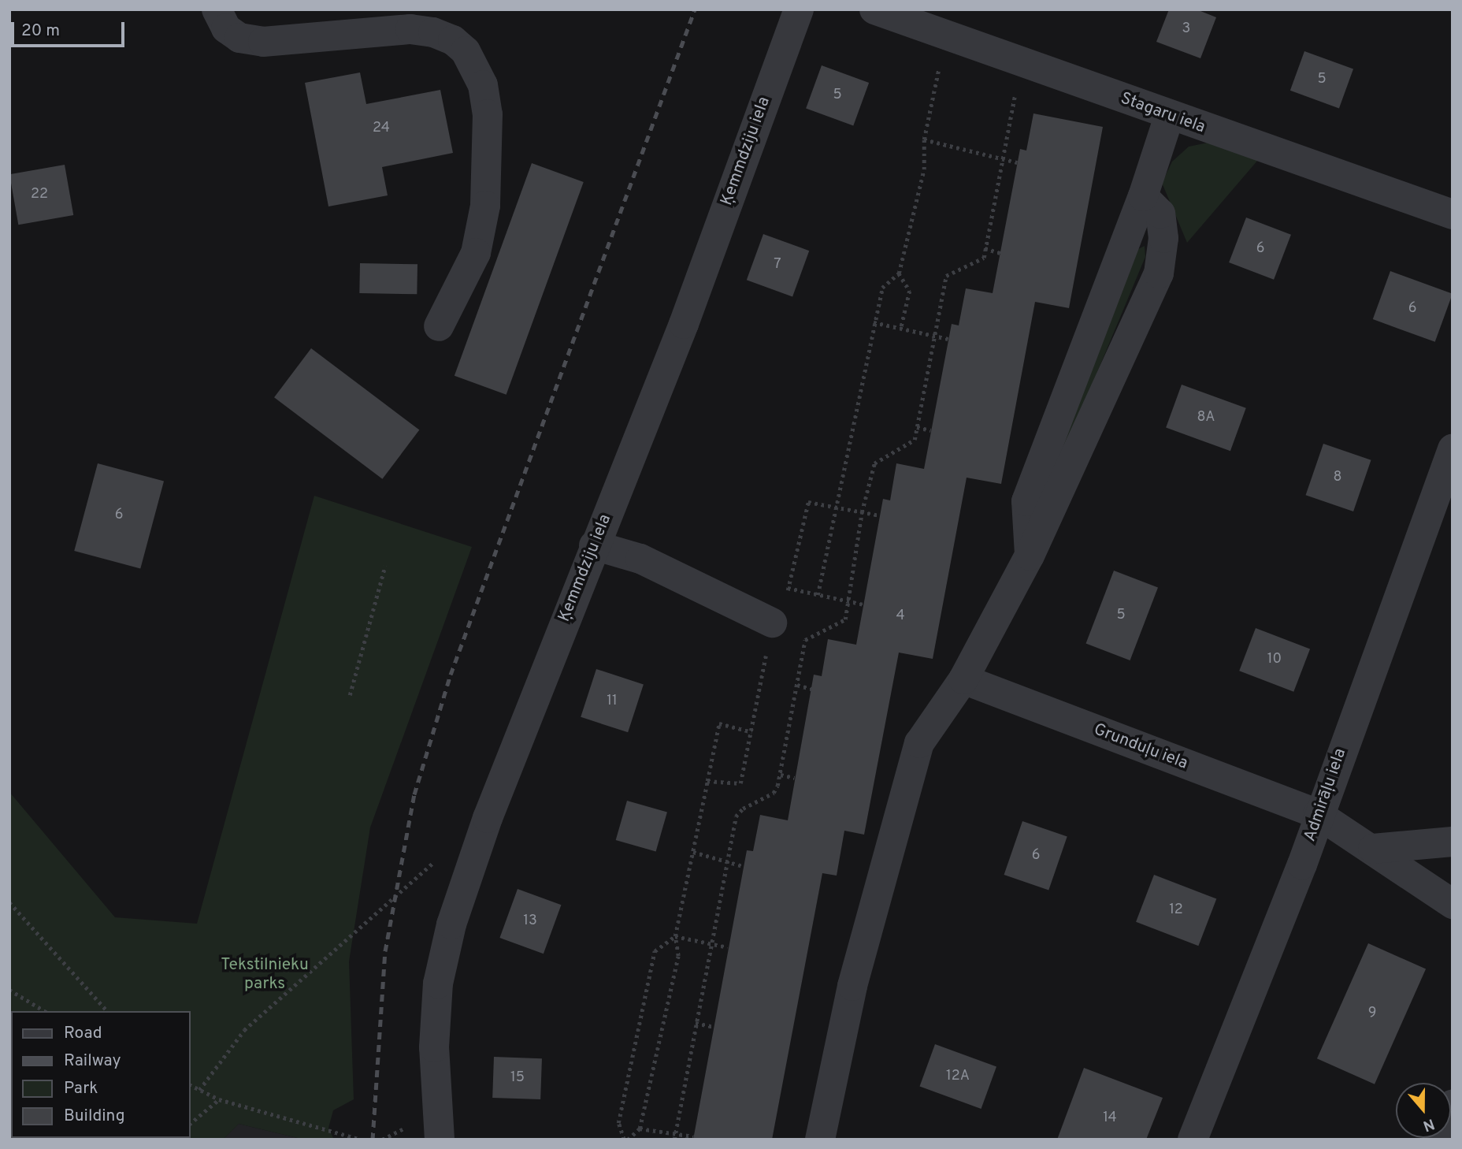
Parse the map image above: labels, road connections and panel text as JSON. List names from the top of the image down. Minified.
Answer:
{"streets":{"street":["Stagaru iela","Ķemmdziju iela","Grunduļu iela","Admirāļu iela"]},"crossings":[["Grunduļu iela","Admirāļu iela"]],"parks":["Tekstilnieku parks"],"house_numbers":["3","5","5","24","22","6","7","6","8A","8","6","5","4","10","11","6","12","13","9","12A","15","14"],"legend":["Road","Railway","Park","Building"],"scale_bar":"20 m","north":"bottom"}
